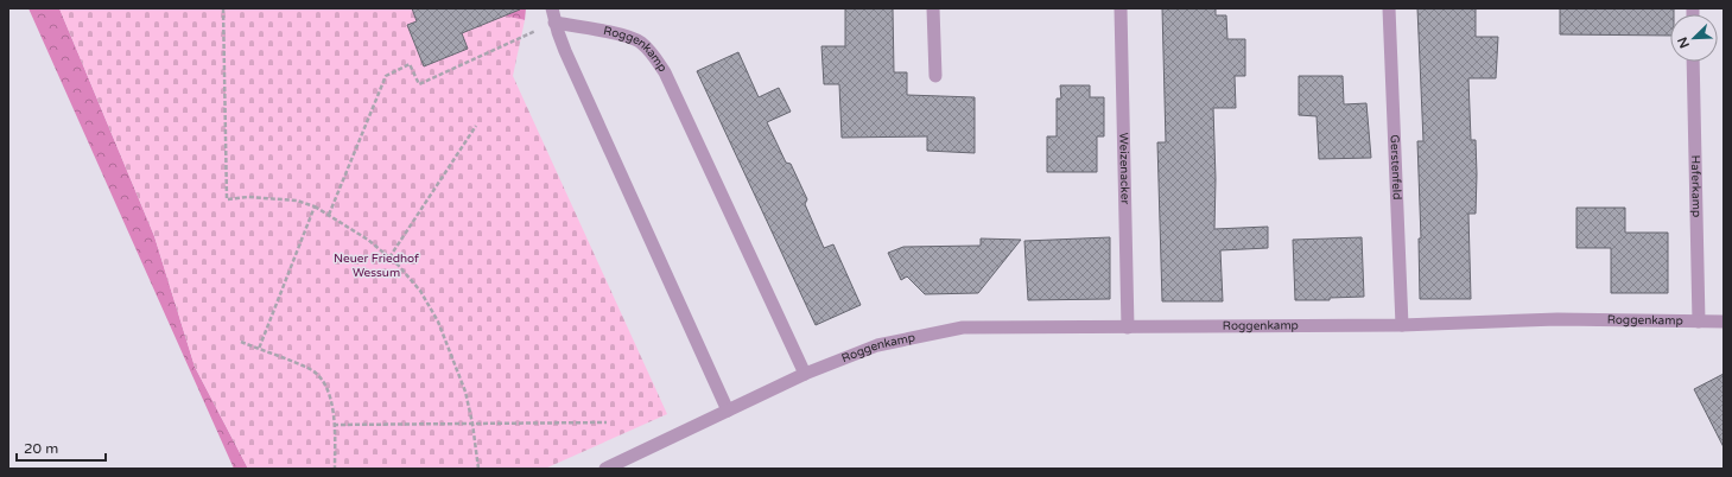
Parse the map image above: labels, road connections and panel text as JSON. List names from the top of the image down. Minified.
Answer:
{"streets":{"street":["Roggenkamp","Gerstenfeld","Weizenacker","Haferkamp"]},"crossings":[["Roggenkamp","Gerstenfeld"],["Roggenkamp","Weizenacker"],["Roggenkamp","Haferkamp"]],"parks":["Neuer Friedhof Wessum"],"scale_bar":"20 m","north":"bottom left"}
